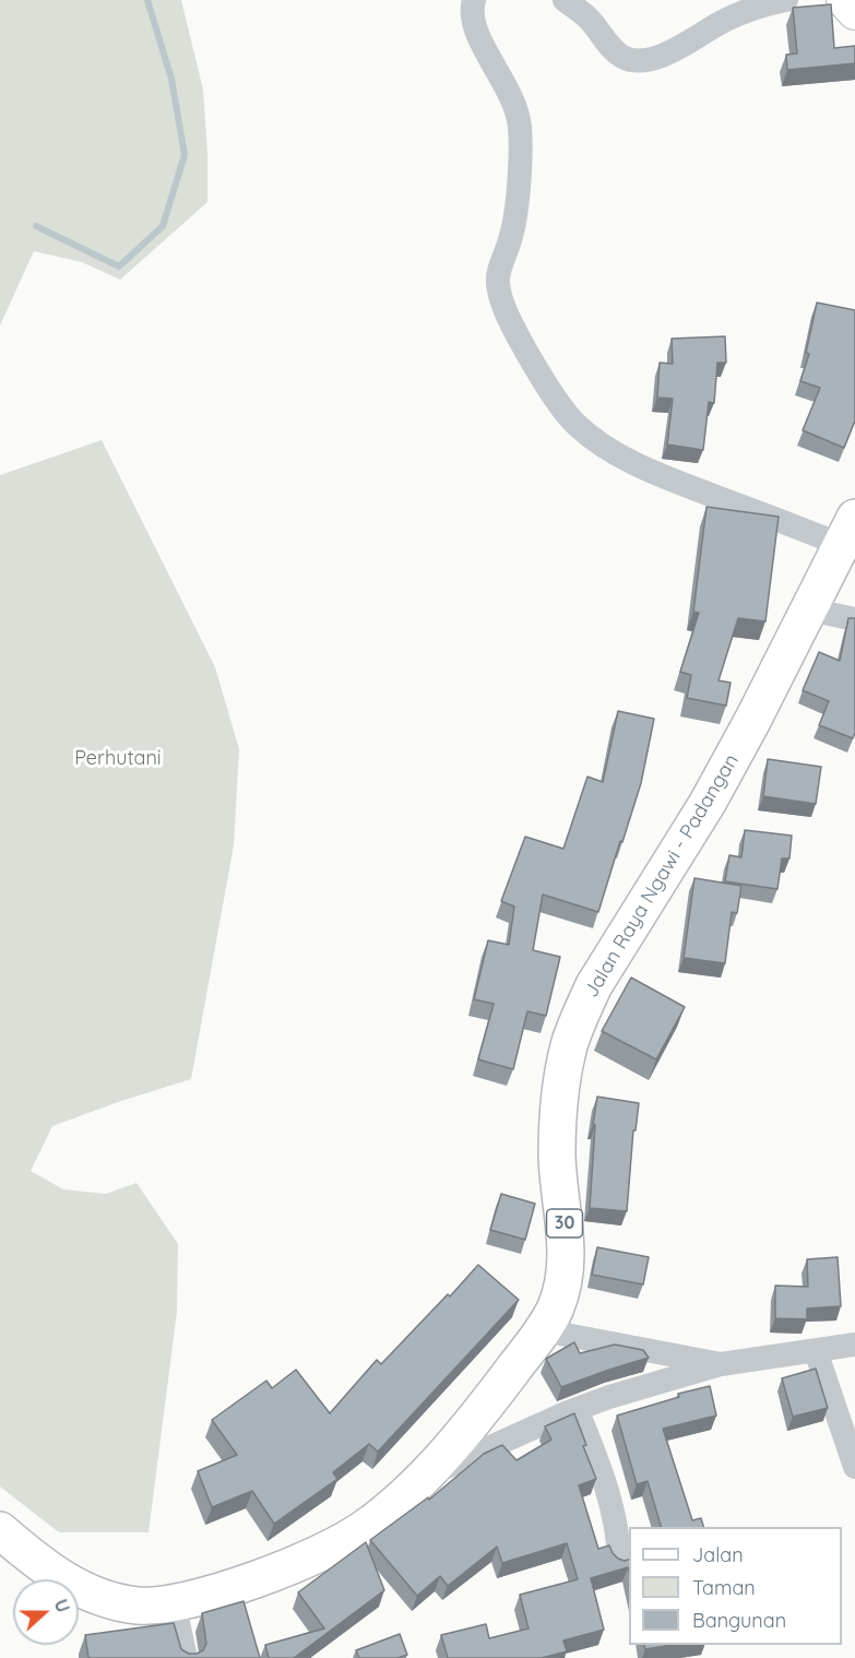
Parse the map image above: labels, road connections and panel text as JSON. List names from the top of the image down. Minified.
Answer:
{"streets":{"highway":["Jalan Raya Ngawi - Padangan","30"]},"parks":["Perhutani"],"legend":["Jalan","Taman","Bangunan"],"north":"right"}
